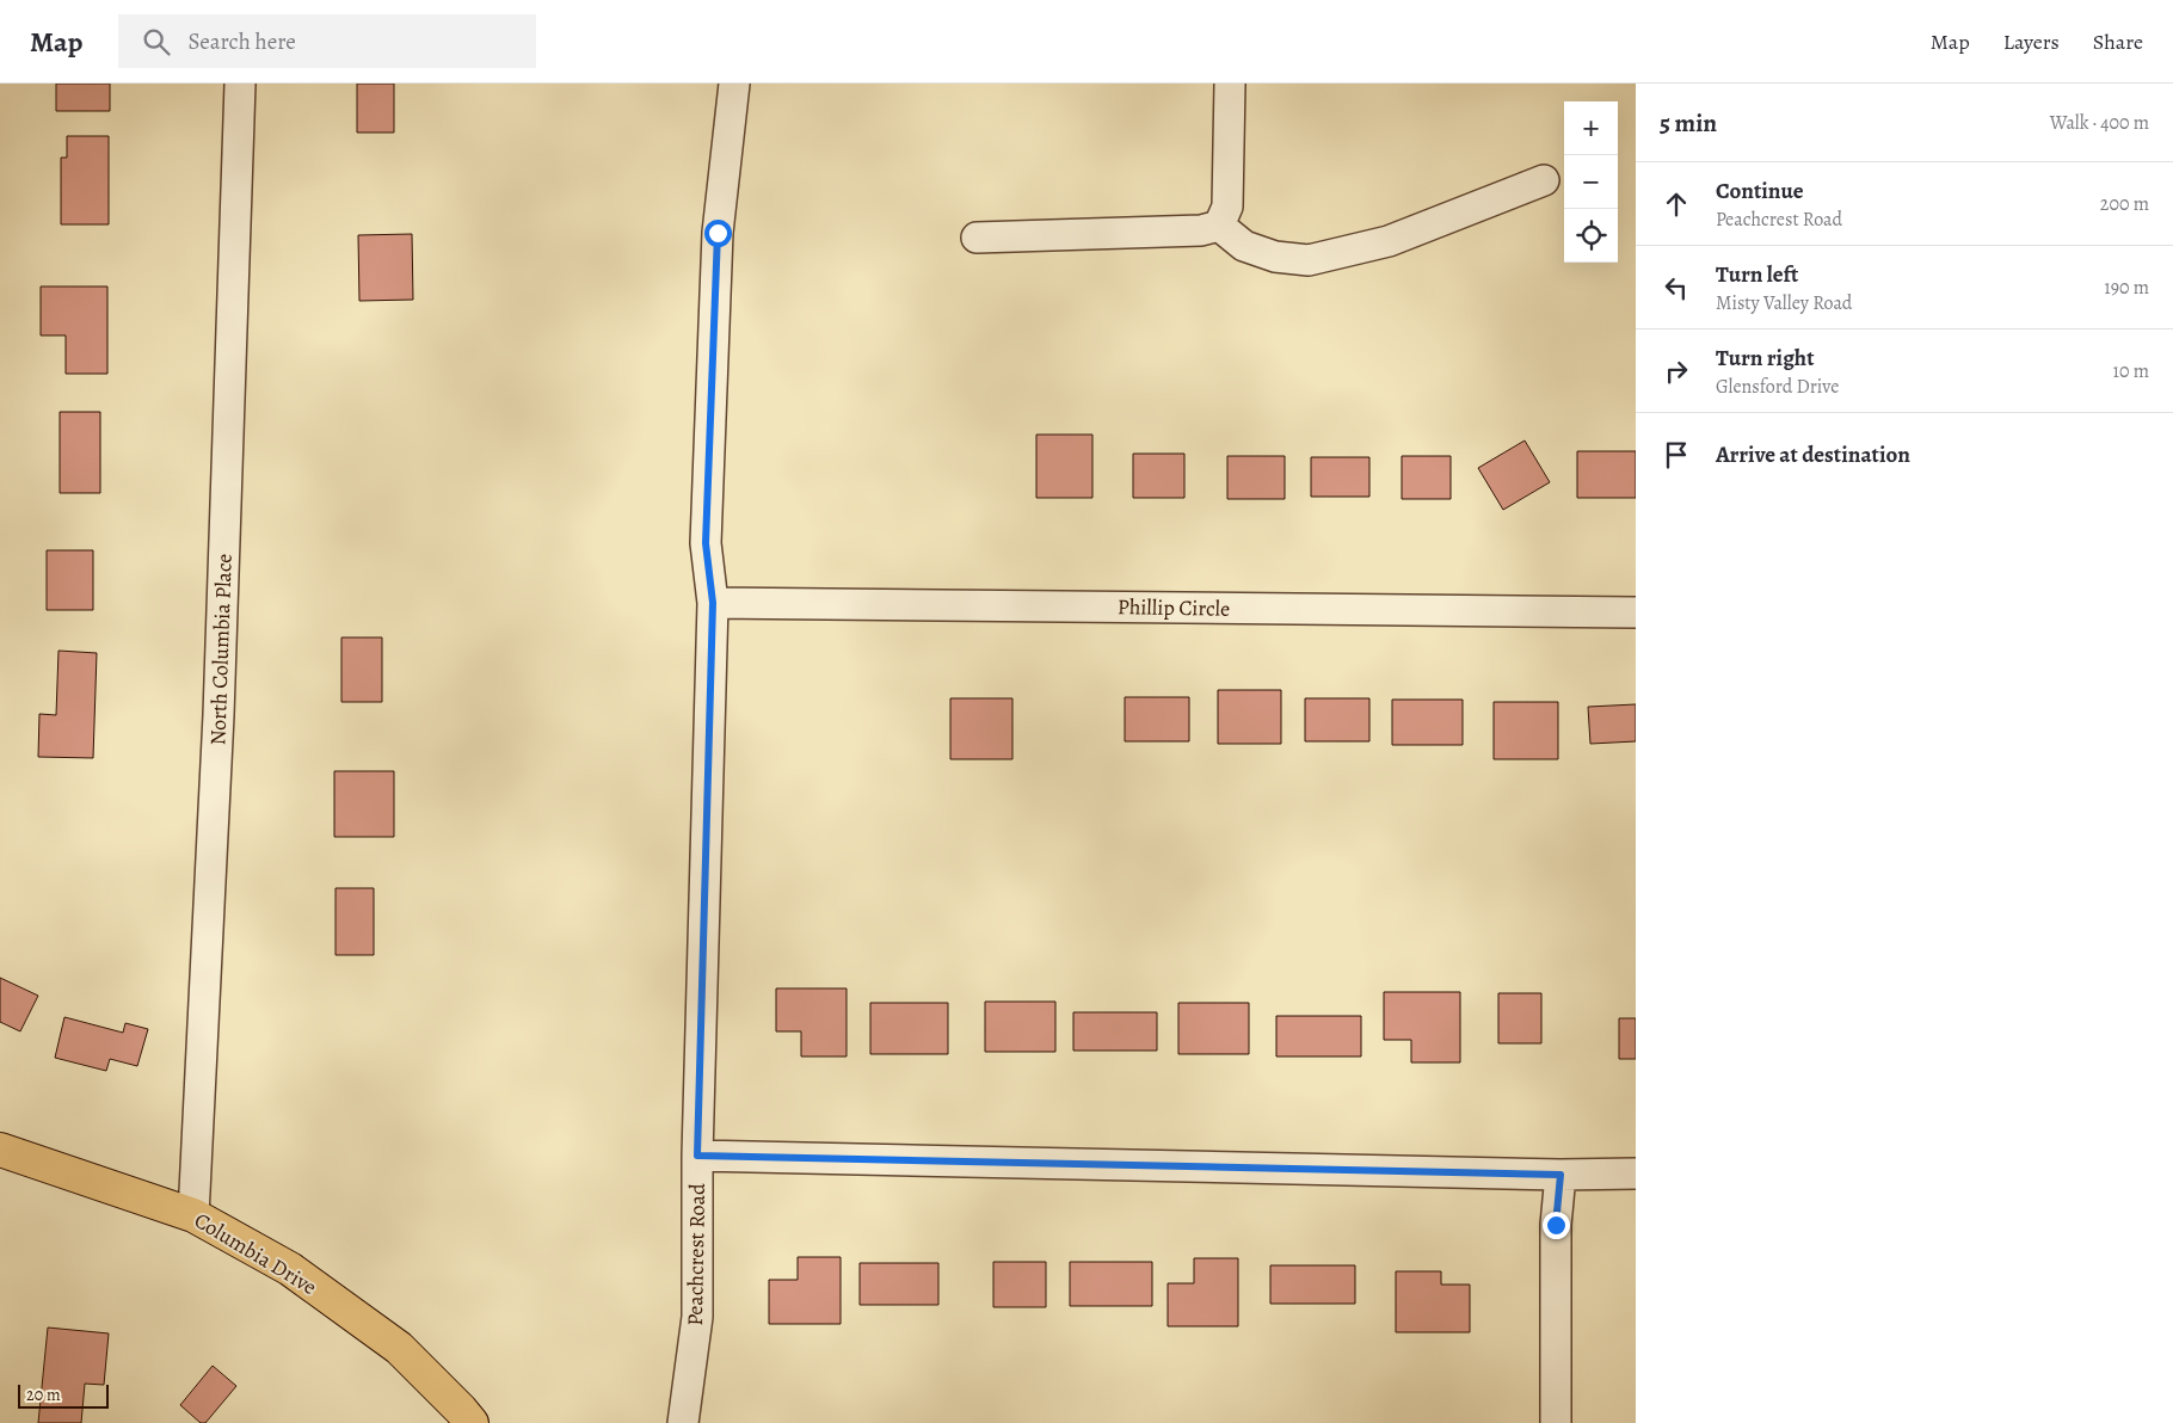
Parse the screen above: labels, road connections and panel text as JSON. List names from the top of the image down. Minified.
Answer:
{"streets":{"main road":["Columbia Drive"],"street":["Phillip Circle","North Columbia Place","Peachcrest Road"]},"crossings":[["Phillip Circle","Peachcrest Road"],["North Columbia Place","Columbia Drive"]],"scale_bar":"20 m","page":{"header":"Map","search":"Search here","nav":["Map","Layers","Share"],"heading":["5 min","Walk · 400 m"],"map_buttons":["+","−"],"list":[["Continue","Peachcrest Road","200 m"],["Turn left","Misty Valley Road","190 m"],["Turn right","Glensford Drive","10 m"],"Arrive at destination"],"scale":"20 m"}}
